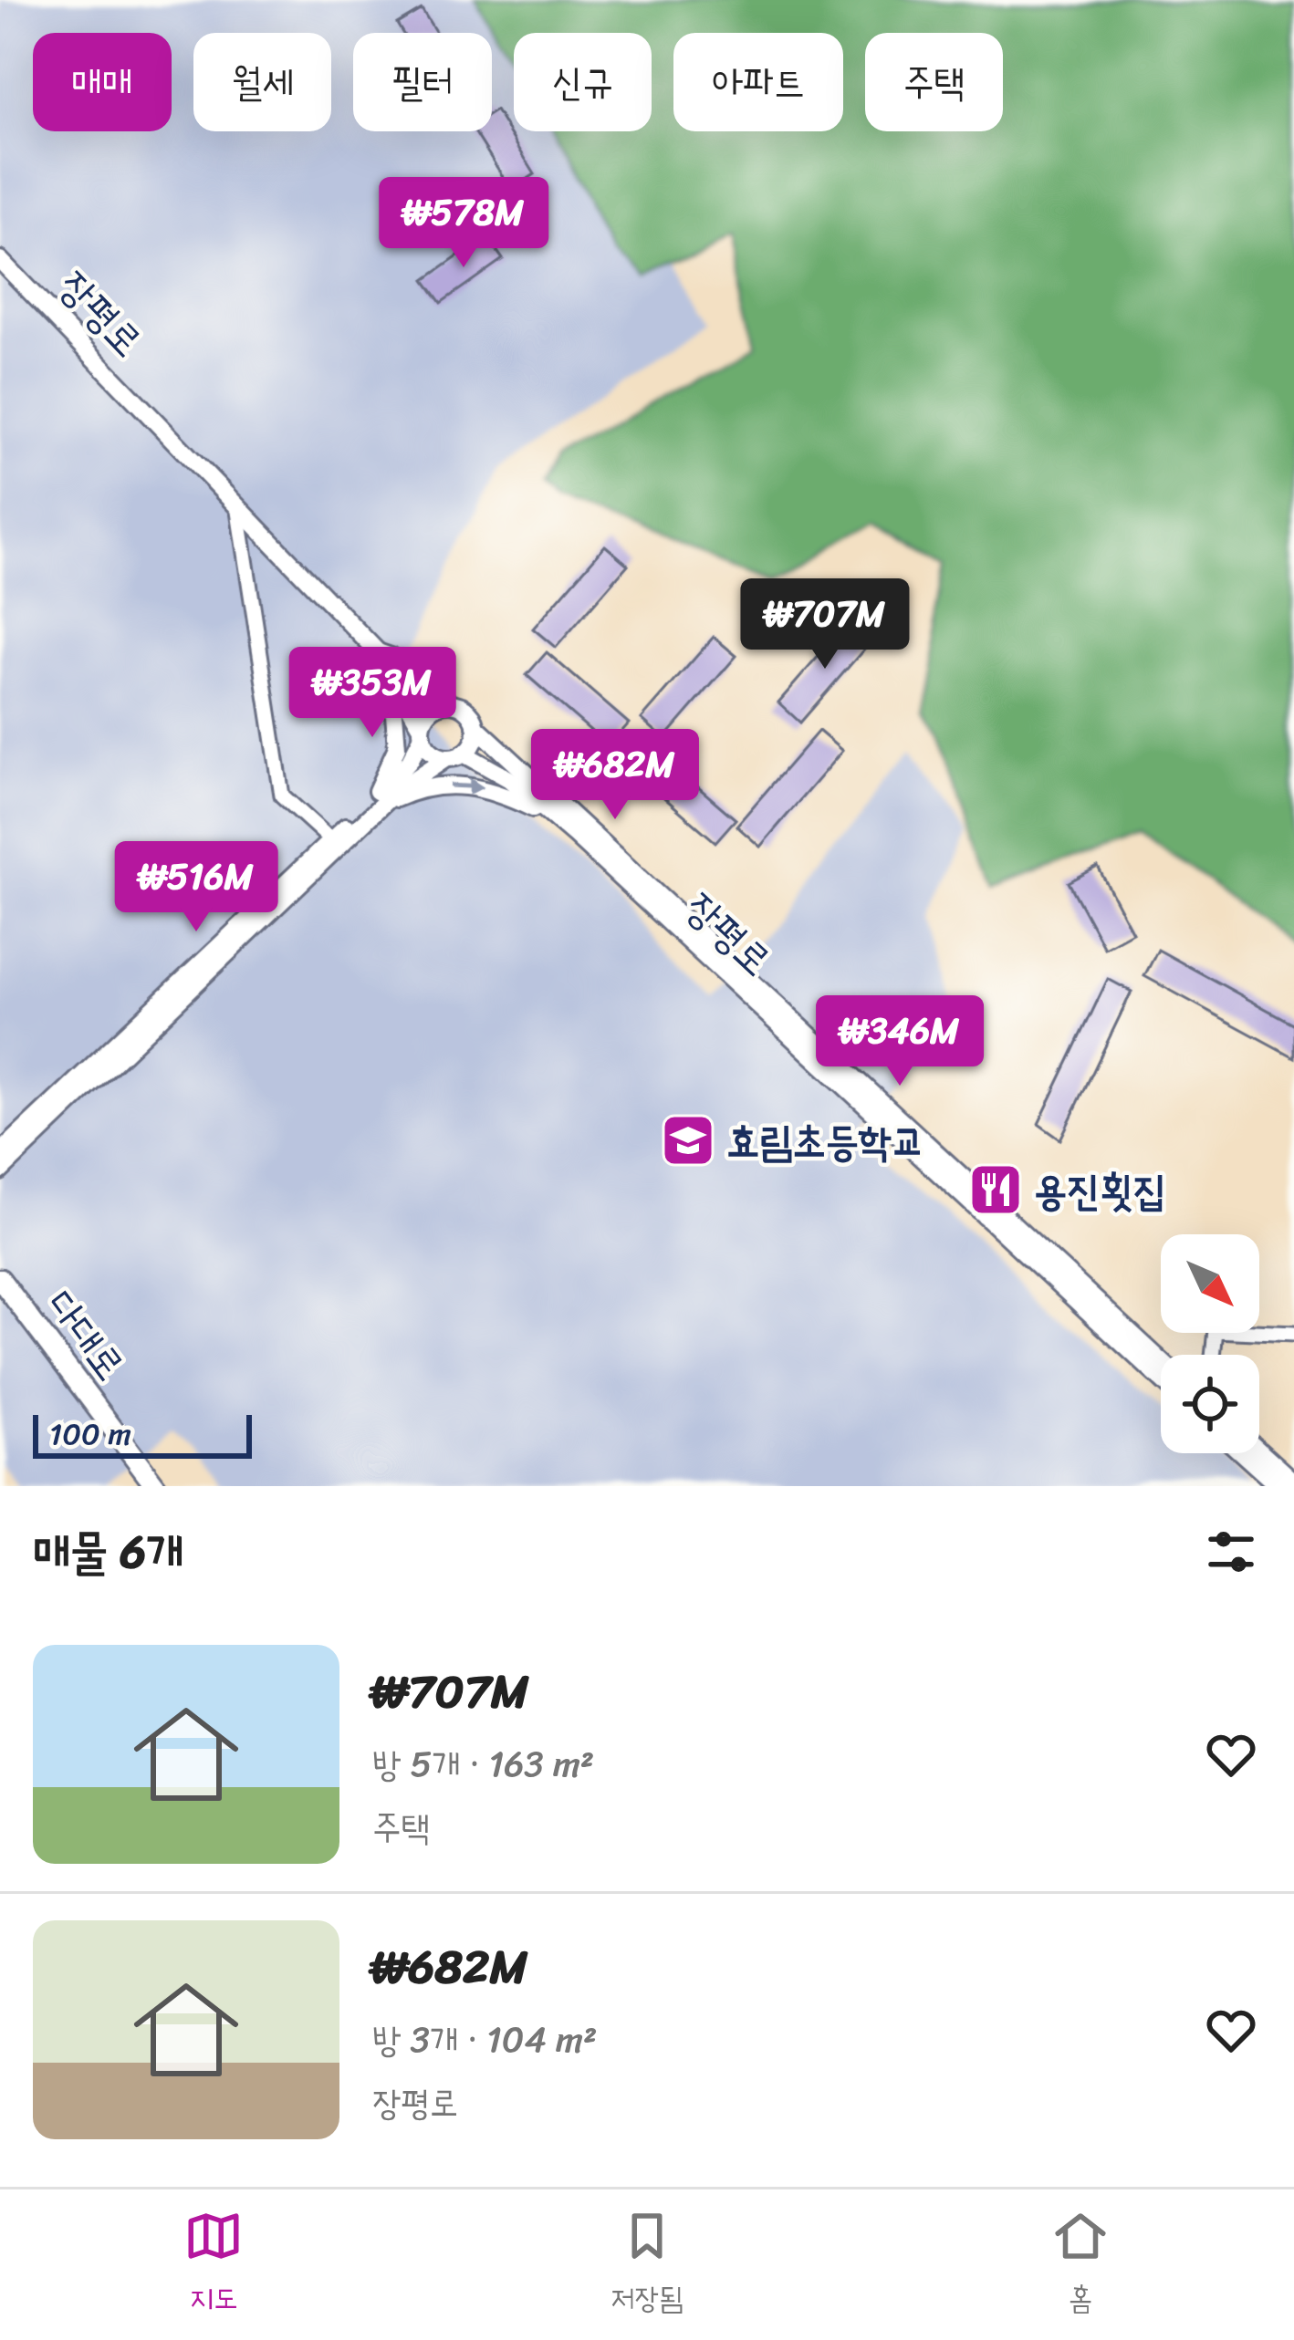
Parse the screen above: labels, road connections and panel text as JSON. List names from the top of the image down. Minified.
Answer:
{"streets":{"main road":["다대로"],"street":["장평로"]},"places":{"school or university":["효림초등학교"],"restaurant":["용진횟집"]},"scale_bar":"100 m","north":"bottom right","page":{"chip":["매매","월세","필터","신규","아파트","주택"],"price":["₩578M","₩707M","₩353M","₩682M","₩516M","₩346M"],"scale":"100 m","heading":"매물 6개","list":[{"name":"₩707M","note":"방 5개 · 163 m² · 주택"},{"name":"₩682M","note":"방 3개 · 104 m² · 장평로"}],"tabs":["지도","저장됨","홈"]}}
